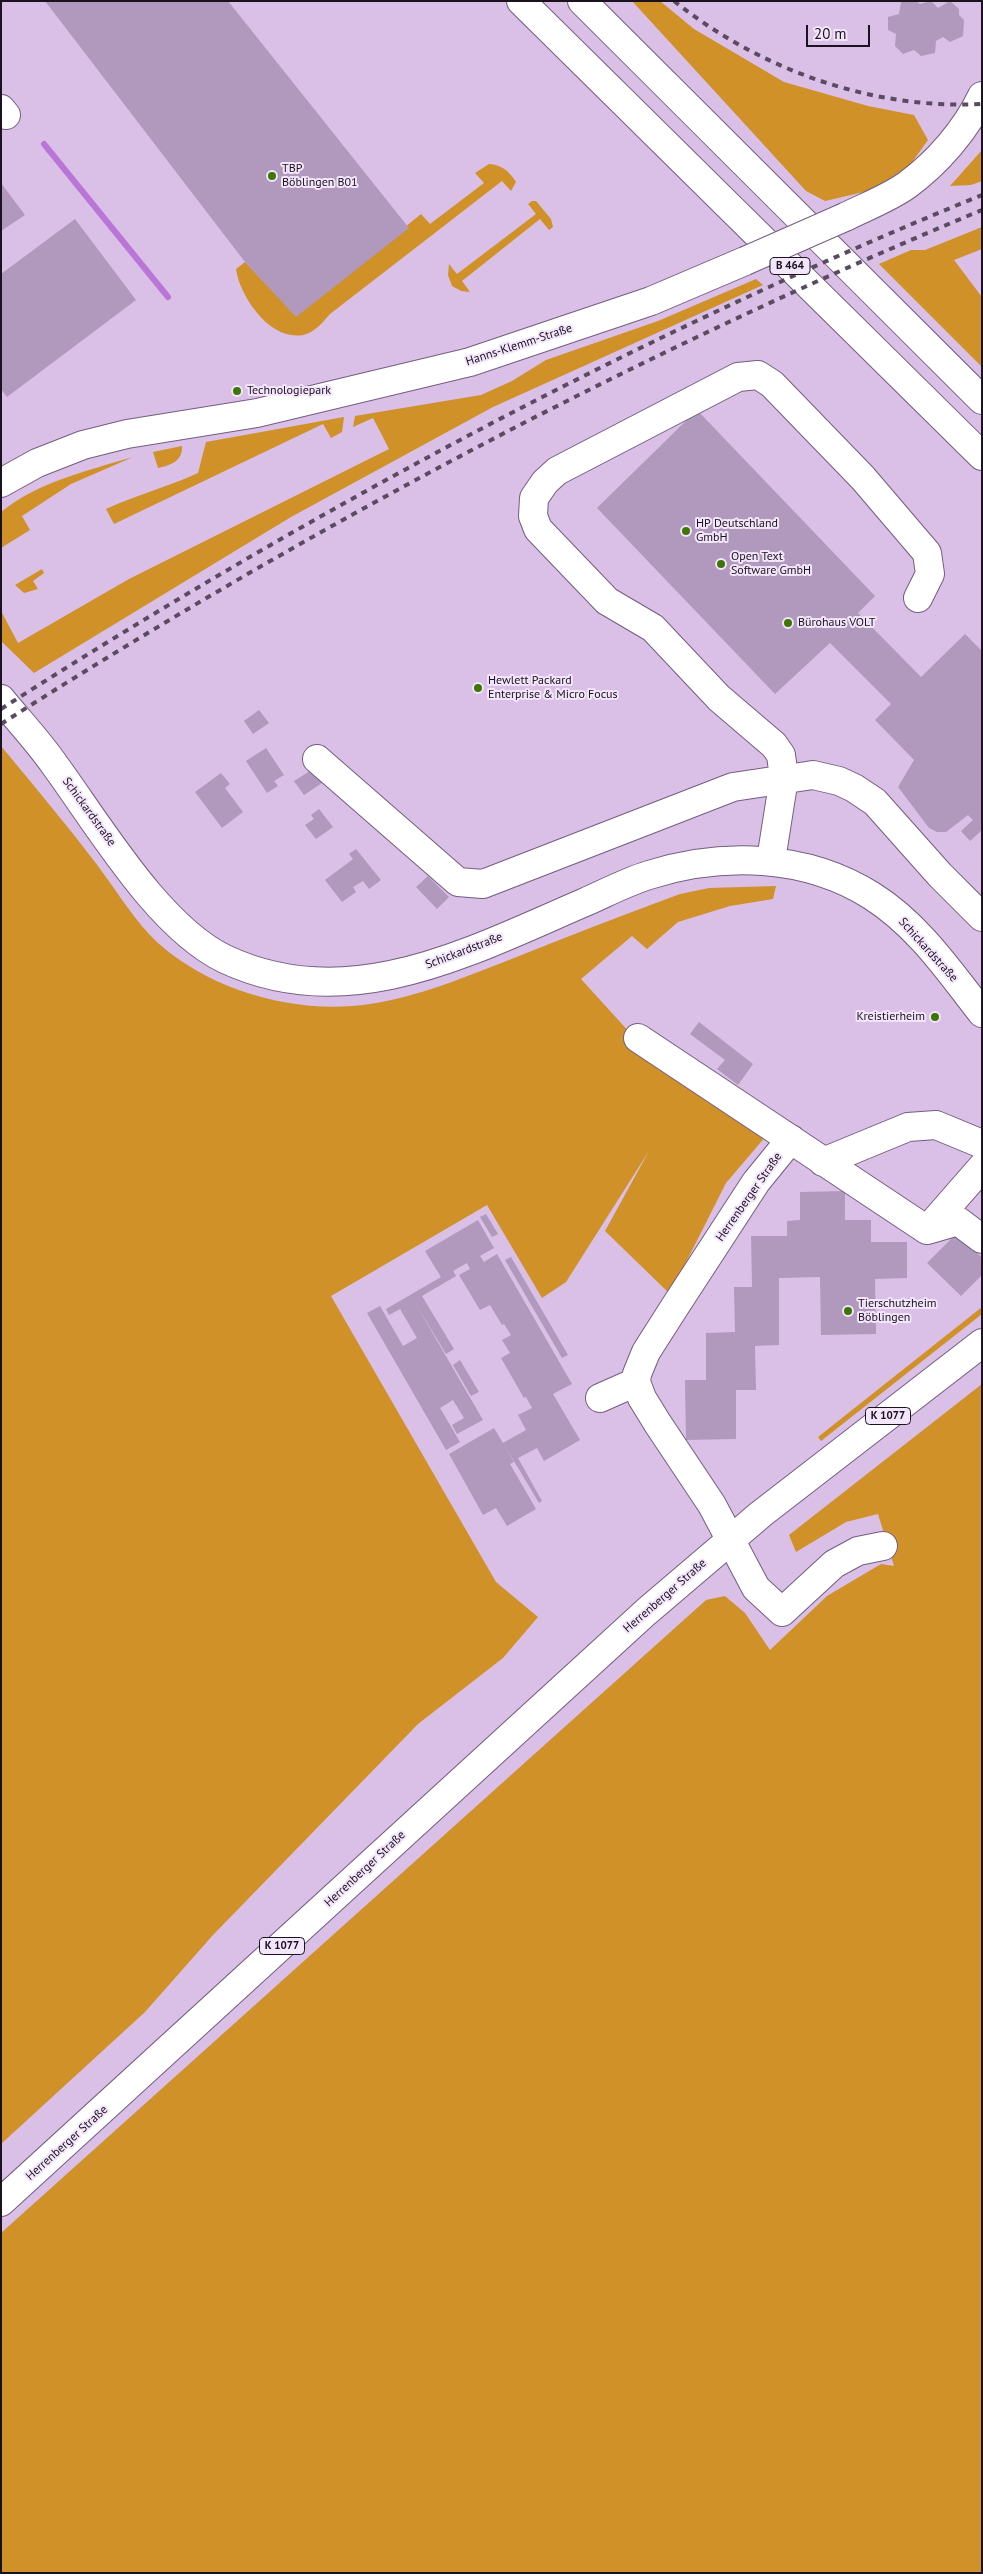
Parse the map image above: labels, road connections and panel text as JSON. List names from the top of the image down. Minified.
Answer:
{"streets":{"main road":["B 464","Hanns-Klemm-Straße","Schickardstraße","Herrenberger Straße","K 1077"]},"places":["TBP Böblingen B01","Technologiepark","HP Deutschland GmbH","Open Text Software GmbH","Bürohaus VOLT","Hewlett Packard Enterprise & Micro Focus","Kreistierheim","Tierschutzheim Böblingen"],"scale_bar":"20 m"}
